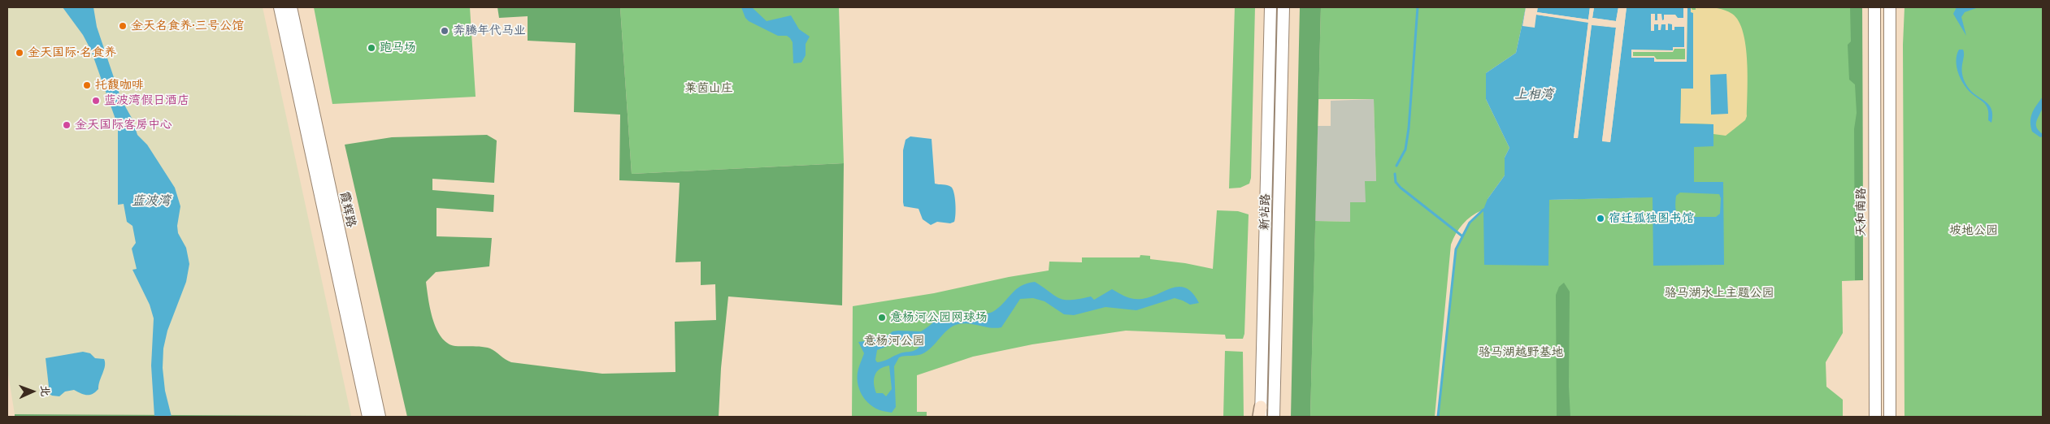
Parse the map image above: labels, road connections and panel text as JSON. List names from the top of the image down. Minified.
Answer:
{"streets":{"street":["霞辉路","新站路","天和南路"]},"water":["上相湾","蓝波湾"],"parks":["莱茵山庄","坡地公园","骆马湖水上主题公园","意杨河公园","骆马湖越野基地"],"places":["金天名食养·三号公馆","奔腾年代马业","跑马场","金天国际·名食养","托馥咖啡","蓝波湾假日酒店","金天国际客房中心","宿迁孤独图书馆","意杨河公园网球场"],"north":"right"}
